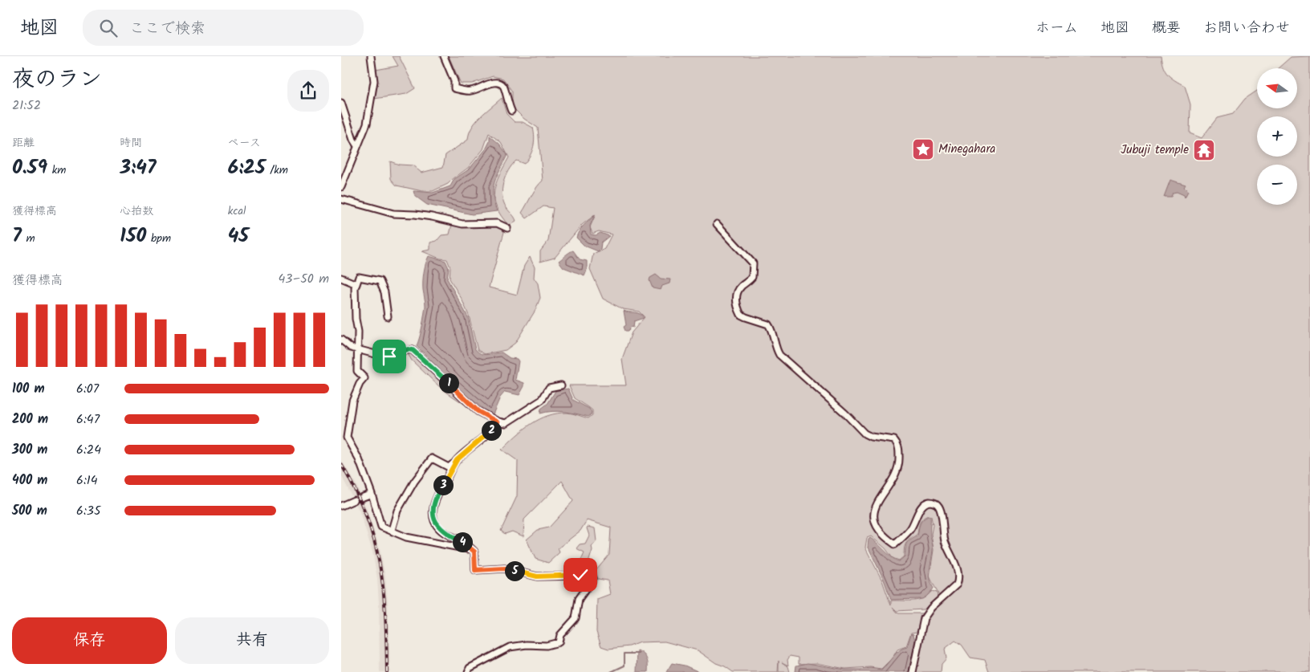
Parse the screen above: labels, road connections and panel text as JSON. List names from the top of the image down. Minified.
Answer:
{"places":{"place":["Minegahara"],"temple":["Jubuji temple"]},"north":"left","page":{"header":"地図","search":"ここで検索","nav":["ホーム","地図","概要","お問い合わせ"],"heading":["夜のラン","21:52"],"map_buttons":["+","−"],"stats":[["距離","0.59 km"],["時間","3:47"],["ペース","6:25 /km"],["獲得標高","7 m"],["心拍数","150 bpm"],["kcal","45"]],"chart":["獲得標高","43–50 m"],"list":[{"name":"100 m","note":"6:07"},{"name":"200 m","note":"6:47"},{"name":"300 m","note":"6:24"},{"name":"400 m","note":"6:14"},{"name":"500 m","note":"6:35"}],"pins":["1","2","3","4","5"],"buttons":["保存","共有"]}}
